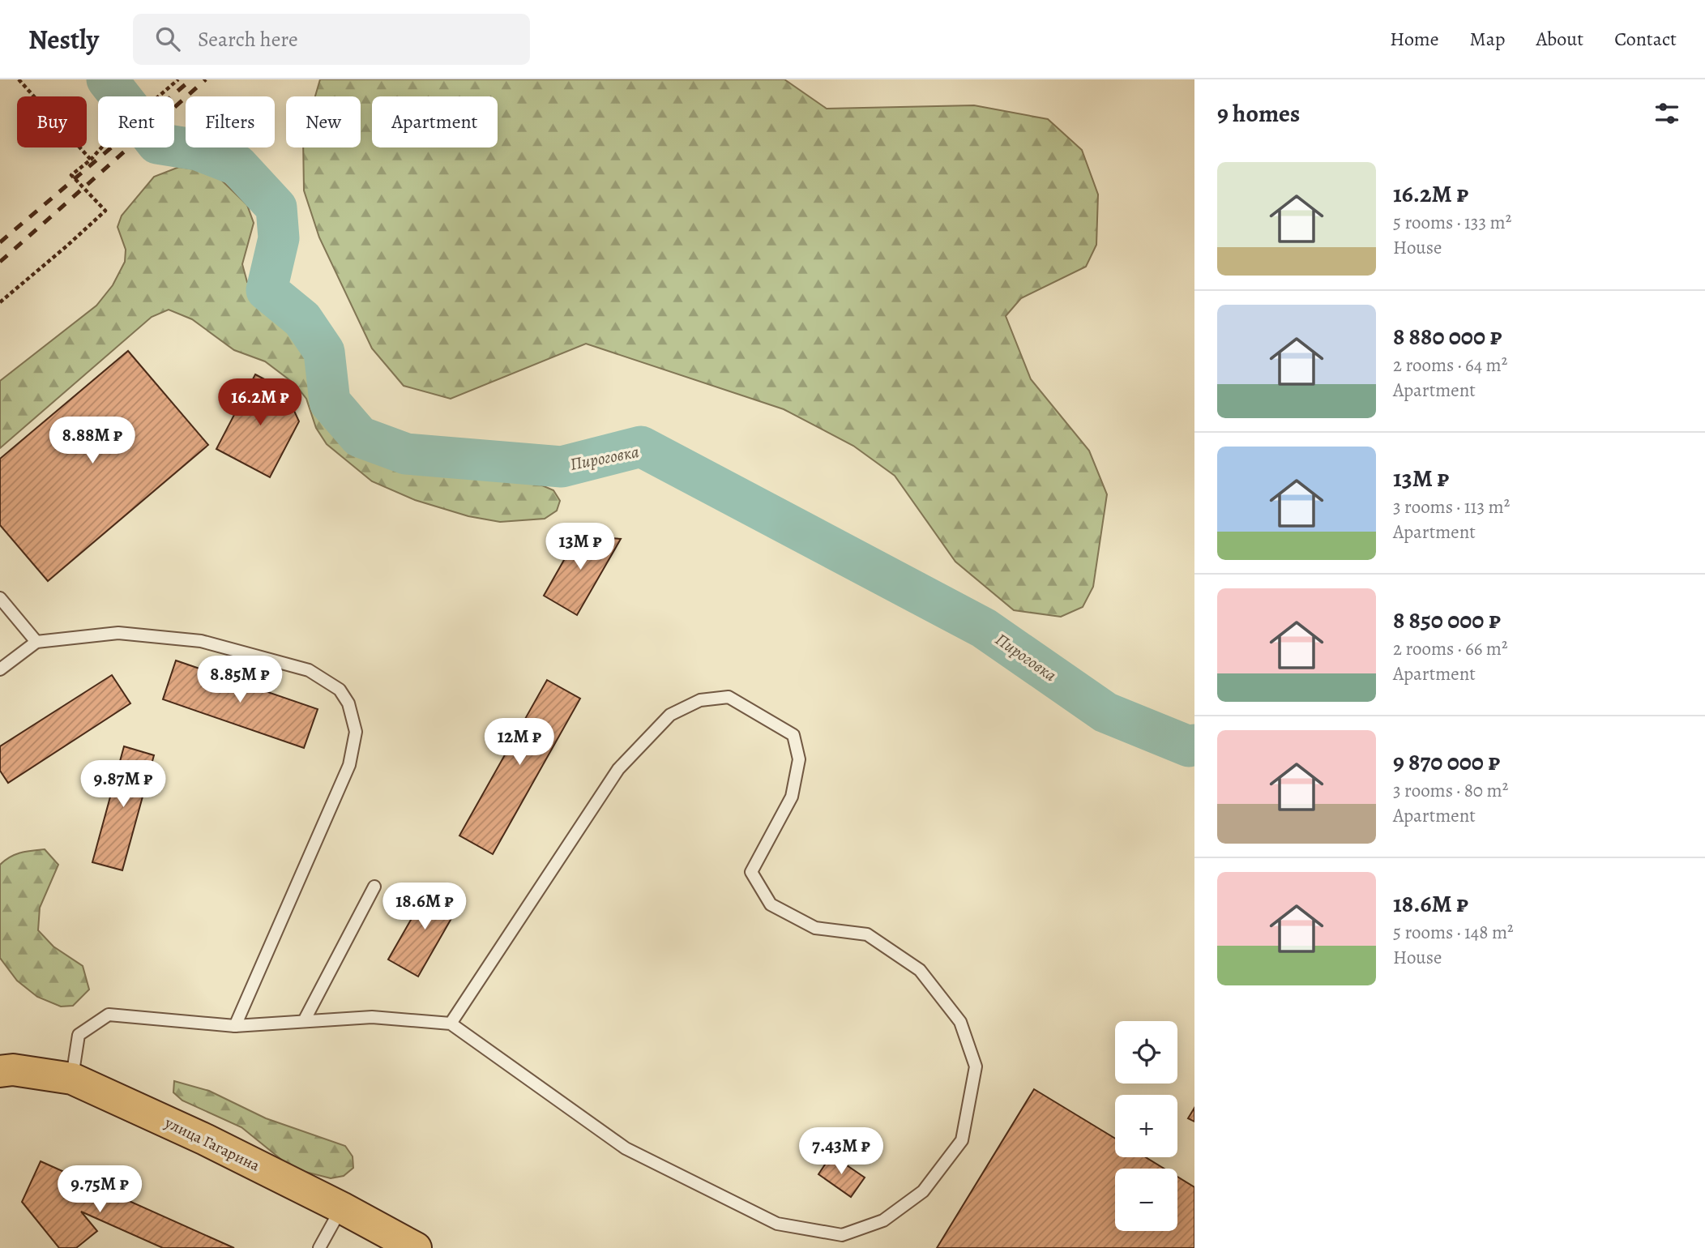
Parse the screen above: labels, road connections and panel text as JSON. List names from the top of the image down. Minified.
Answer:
{"streets":{"main road":["улица Гагарина"]},"water":["Пироговка"],"page":{"header":"Nestly","search":"Search here","nav":["Home","Map","About","Contact"],"heading":"9 homes","chip":["Buy","Rent","Filters","New","Apartment"],"list":[{"name":"16.2M ₽","note":"5 rooms · 133 m² · House"},{"name":"8 880 000 ₽","note":"2 rooms · 64 m² · Apartment"},{"name":"13M ₽","note":"3 rooms · 113 m² · Apartment"},{"name":"8 850 000 ₽","note":"2 rooms · 66 m² · Apartment"},{"name":"9 870 000 ₽","note":"3 rooms · 80 m² · Apartment"},{"name":"18.6M ₽","note":"5 rooms · 148 m² · House"}],"price":["16.2M ₽","8.88M ₽","13M ₽","8.85M ₽","12M ₽","9.87M ₽","18.6M ₽","7.43M ₽","9.75M ₽"],"map_buttons":["+","−"]}}
